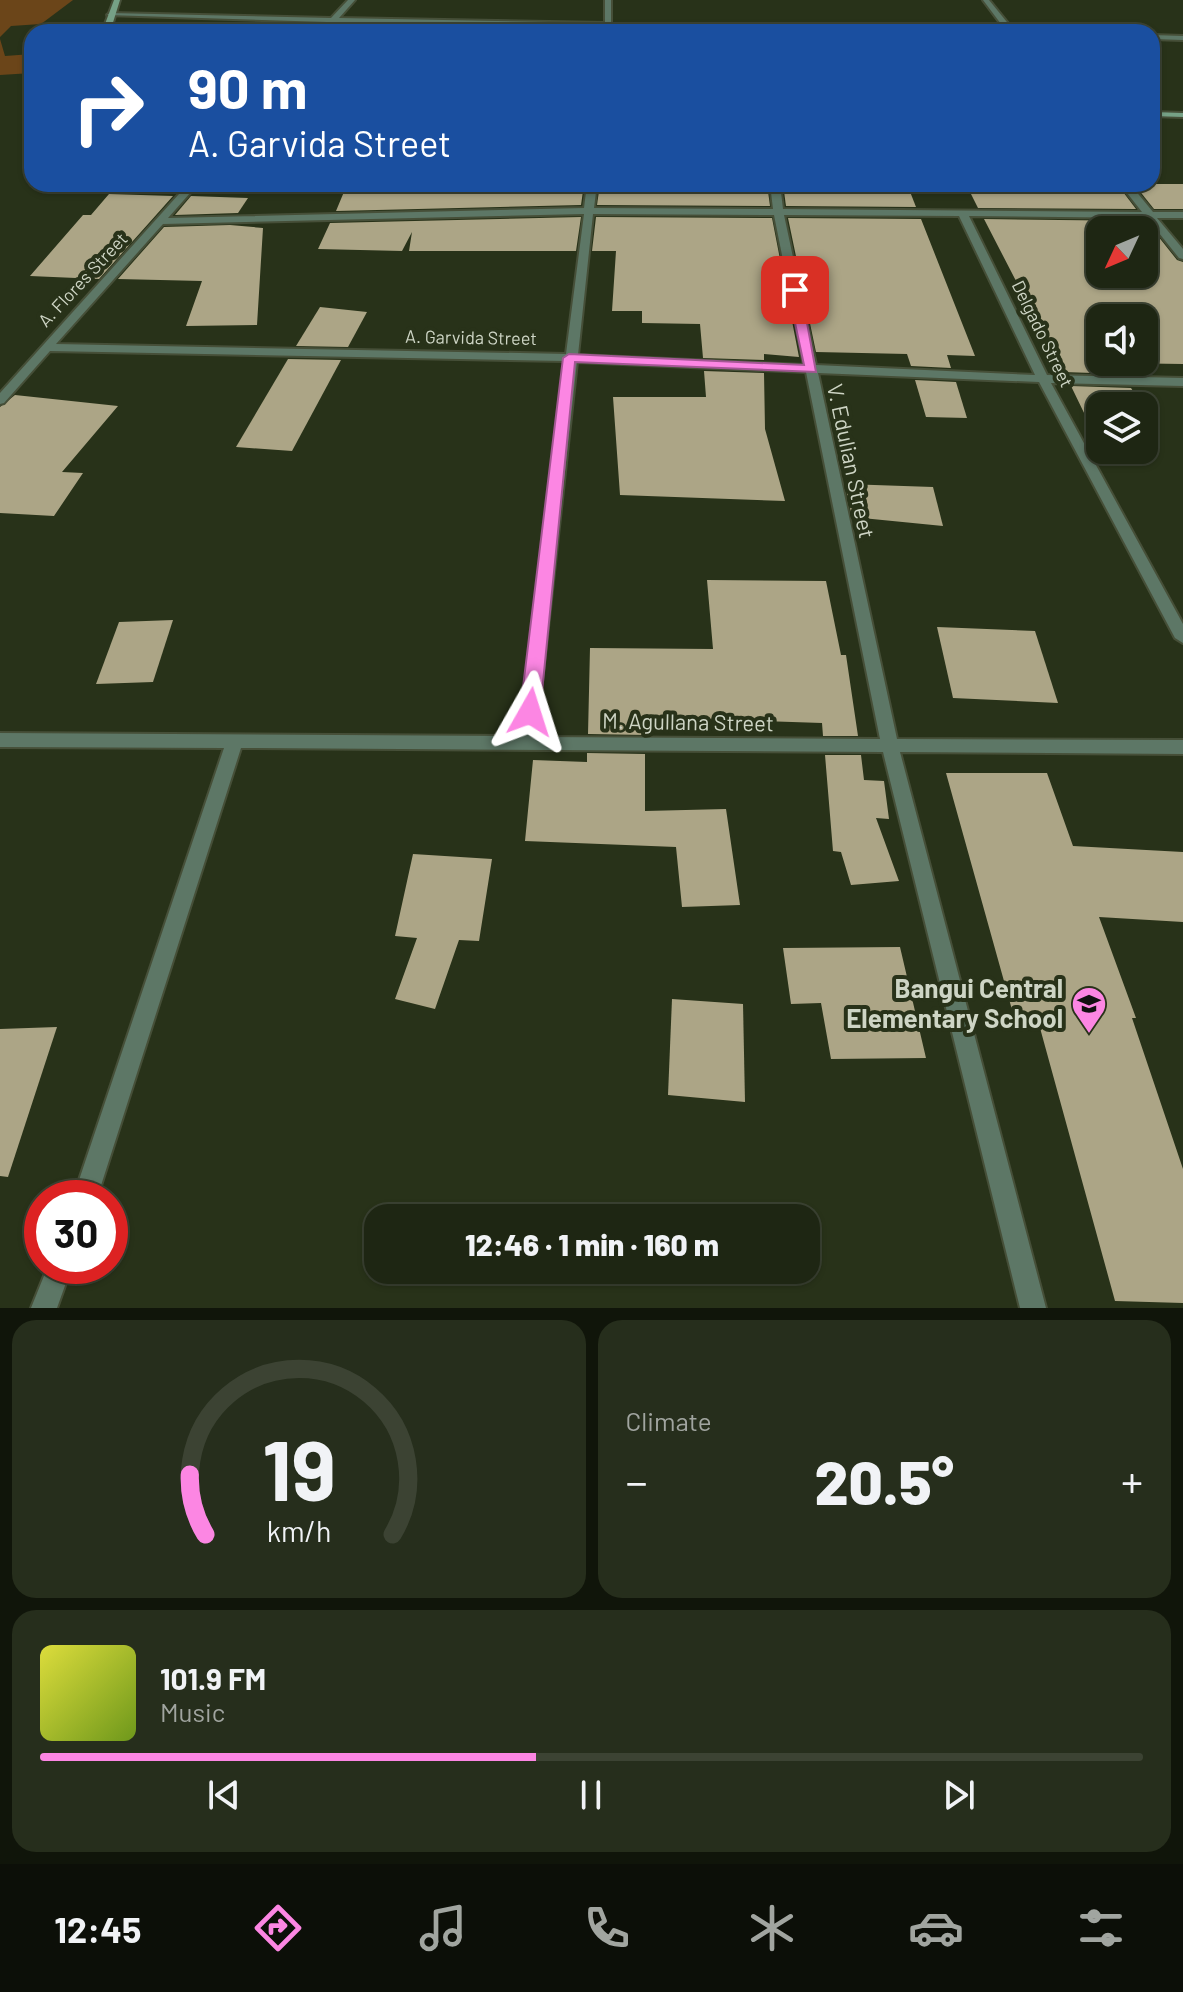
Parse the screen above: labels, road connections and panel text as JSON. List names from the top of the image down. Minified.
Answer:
{"streets":{"street":["A. Flores Street","Delgado Street","A. Garvida Street","V. Edulian Street","M. Agullana Street"]},"crossings":[["A. Flores Street","A. Garvida Street"],["Delgado Street","A. Garvida Street"],["A. Garvida Street","V. Edulian Street"],["V. Edulian Street","M. Agullana Street"]],"places":{"school or university":["Bangui Central Elementary School"]},"north":"bottom left","page":{"turn":["90 m","A. Garvida Street"],"limit":"30","trip":"12:46 · 1 min · 160 m","tile":"Climate","heat":["−","20.5°","+"],"song":["101.9 FM","Music"],"tabs":"12:45","gauge":["19","km/h"]}}
